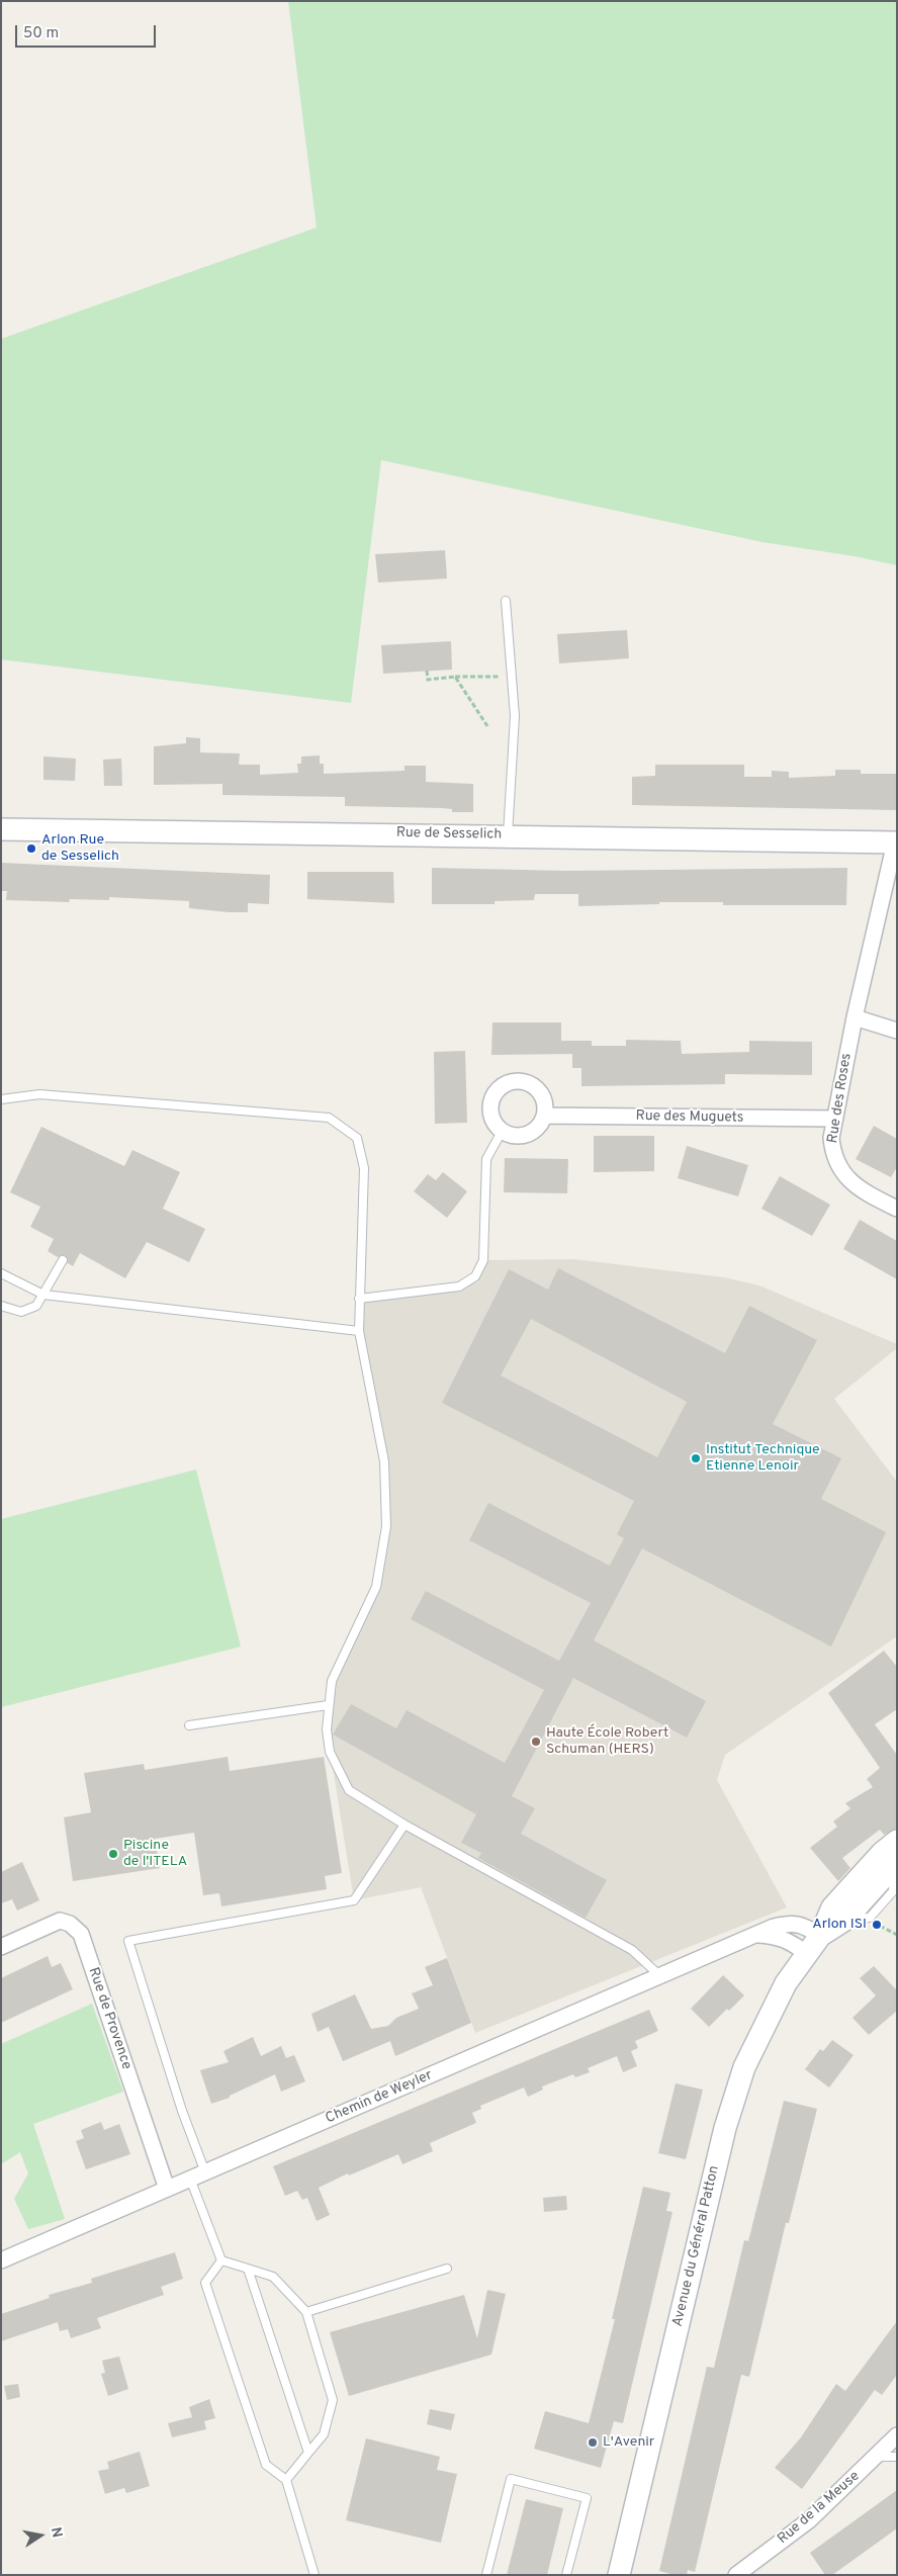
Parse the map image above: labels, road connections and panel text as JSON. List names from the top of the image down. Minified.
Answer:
{"streets":{"main road":["Rue de Sesselich","Avenue du Général Patton"],"street":["Rue des Roses","Rue des Muguets","Rue de Provence","Chemin de Weyler","Rue de la Meuse"]},"crossings":[["Rue de Sesselich","Rue des Roses"],["Rue des Roses","Rue des Muguets"],["Rue de Provence","Chemin de Weyler"],["Chemin de Weyler","Avenue du Général Patton"]],"places":["Arlon Rue de Sesselich","Institut Technique Etienne Lenoir","Haute École Robert Schuman (HERS)","Piscine de l'ITELA","Arlon ISI","L'Avenir"],"scale_bar":"50 m","north":"right"}
